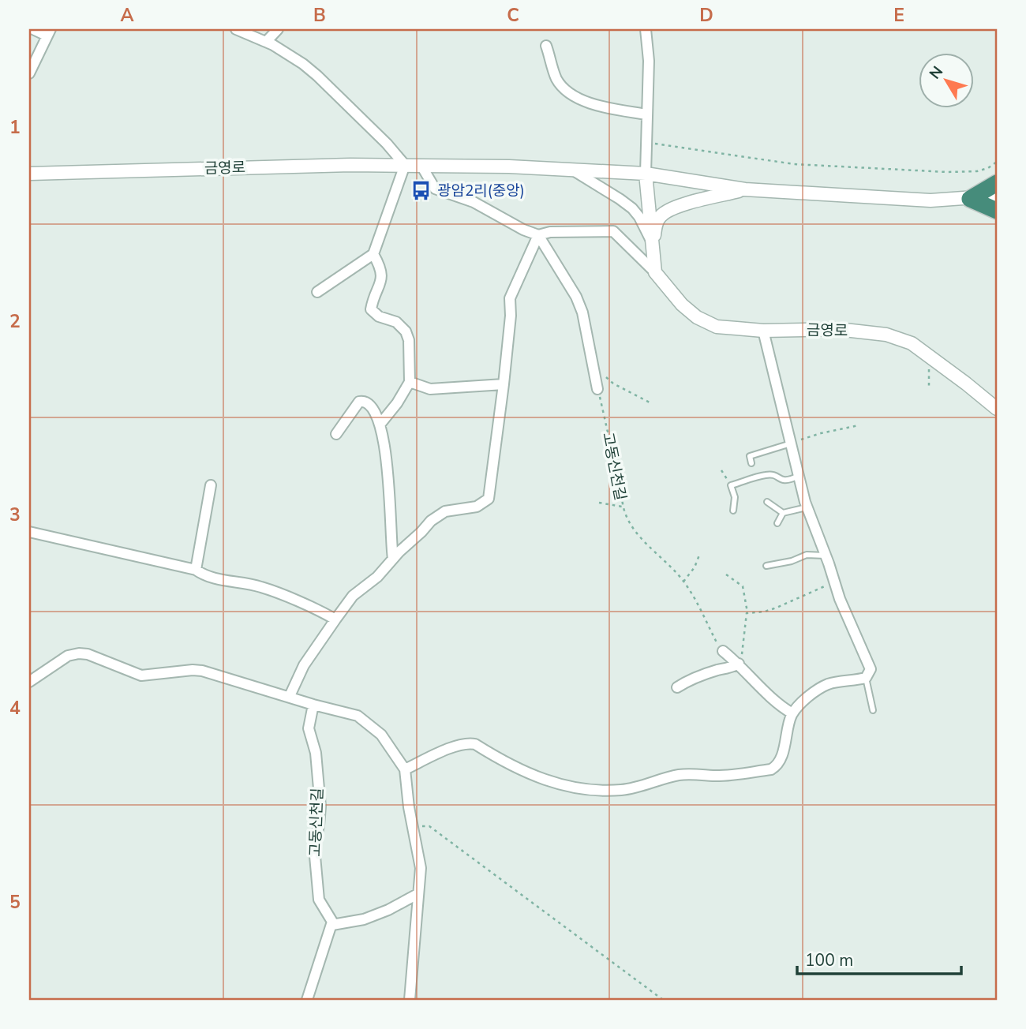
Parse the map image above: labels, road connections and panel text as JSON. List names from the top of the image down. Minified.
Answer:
{"streets":{"street":["금영로","고동신천길"]},"places":{"bus stop":["광암2리(중앙)"]},"scale_bar":"100 m","north":"top left","grid":{"columns":["A","B","C","D","E"],"rows":["1","2","3","4","5"]}}
